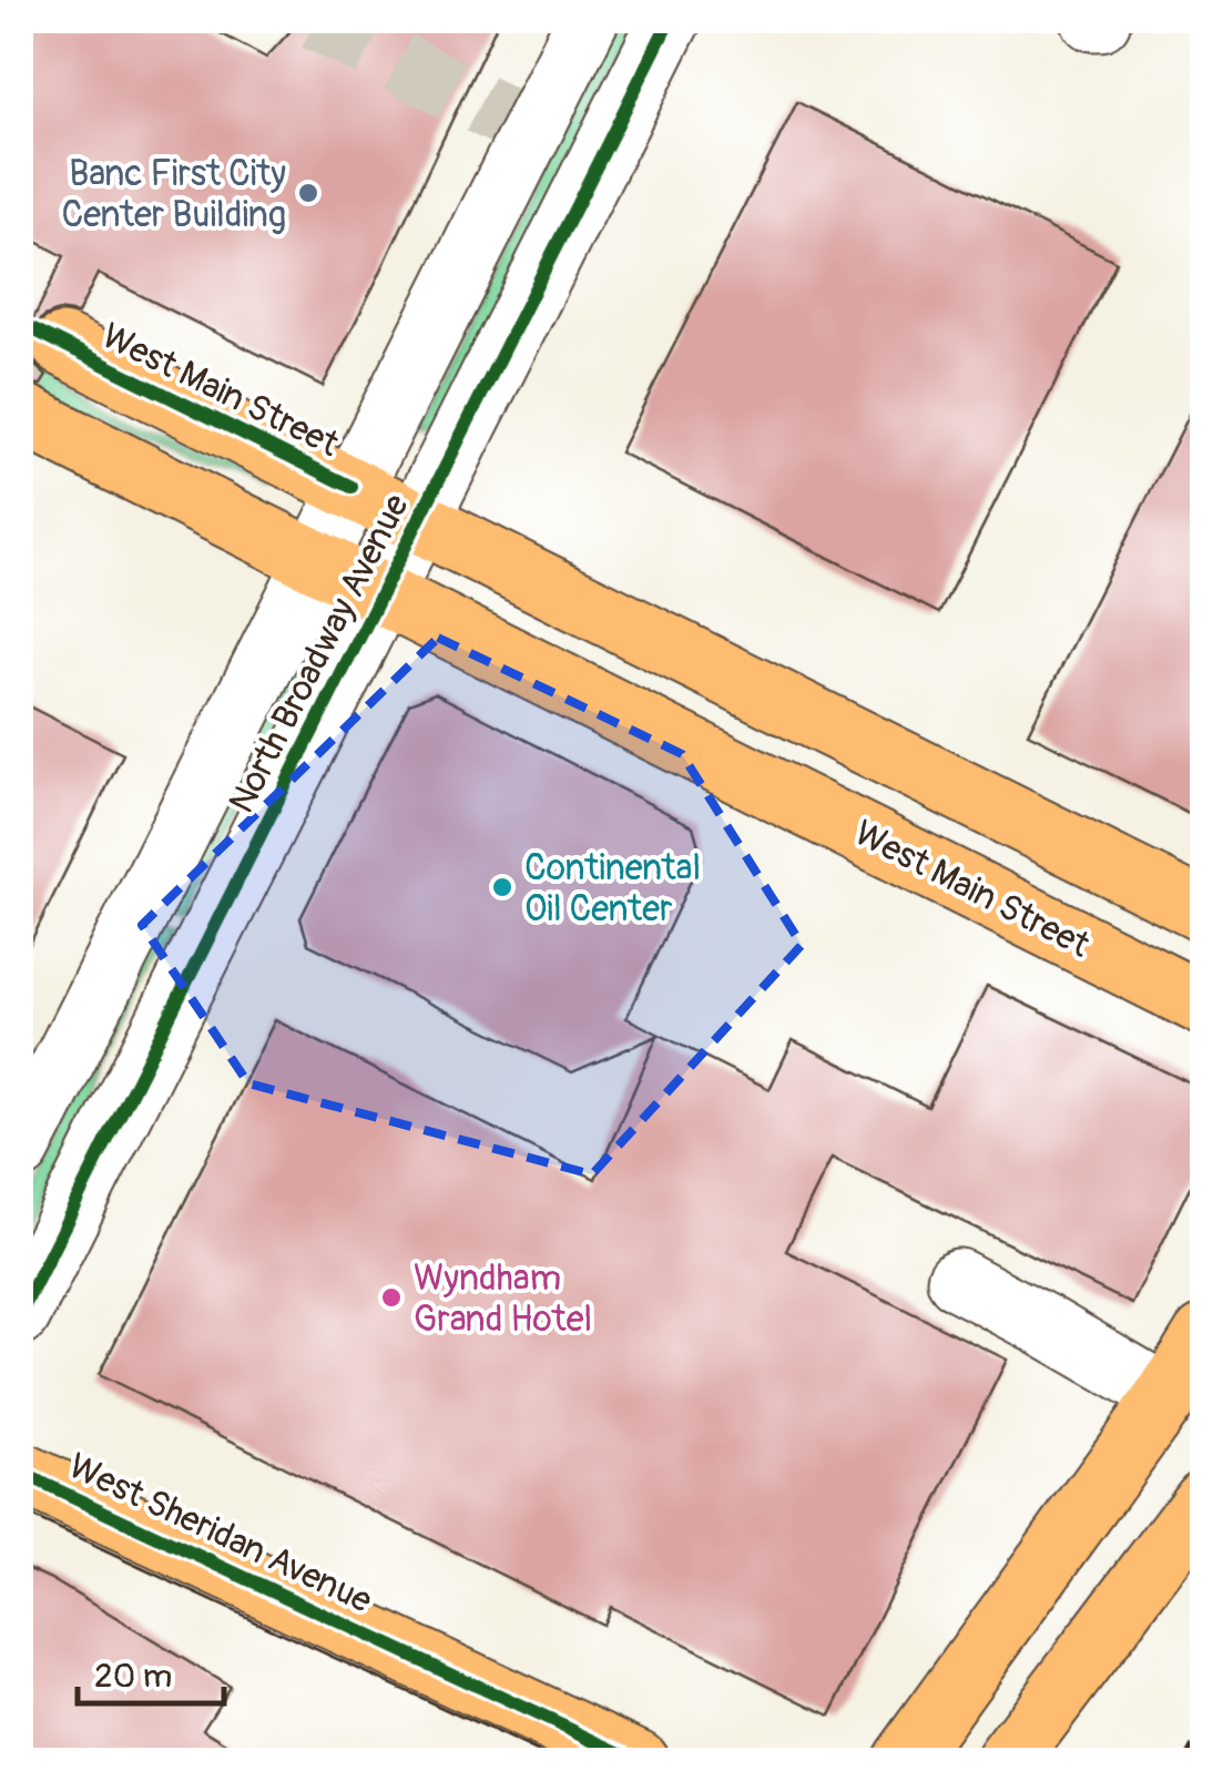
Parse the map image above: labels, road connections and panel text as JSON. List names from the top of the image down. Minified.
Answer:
{"streets":{"main road":["West Main Street","West Sheridan Avenue"],"street":["North Broadway Avenue"]},"crossings":[["West Main Street","North Broadway Avenue"]],"places":["Banc First City Center Building","Continental Oil Center","Wyndham Grand Hotel"],"scale_bar":"20 m"}
